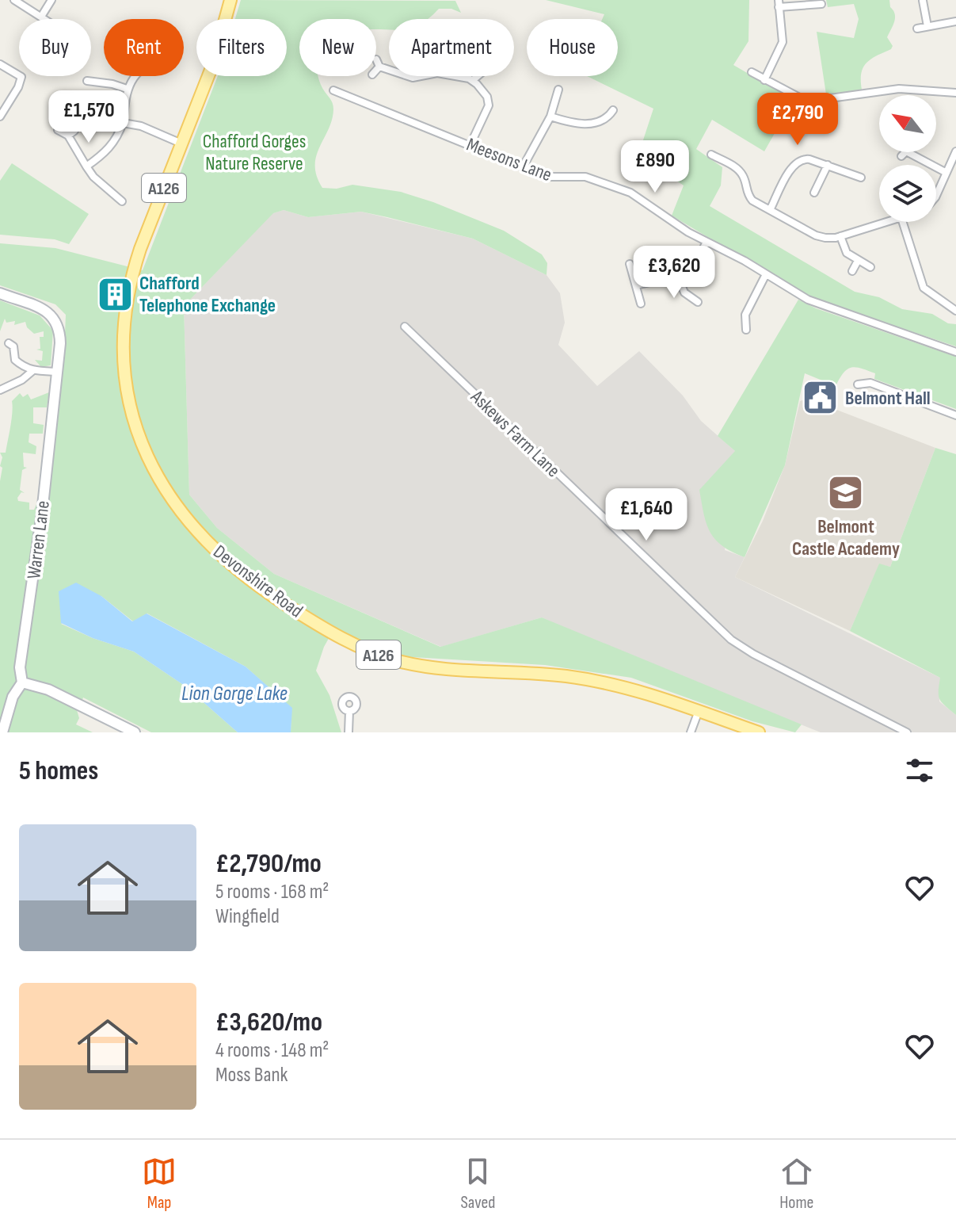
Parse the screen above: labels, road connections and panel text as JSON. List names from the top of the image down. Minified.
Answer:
{"streets":{"main road":["A126","Devonshire Road"],"street":["Meesons Lane","Askews Farm Lane","Warren Lane"]},"water":["Lion Gorge Lake"],"parks":["Chafford Gorges Nature Reserve"],"places":{"building":["Chafford Telephone Exchange"],"public building":["Belmont Hall"],"school or university":["Belmont Castle Academy"]},"north":"top left","page":{"chip":["Buy","Rent","Filters","New","Apartment","House"],"price":["£1,570","£2,790","£890","£3,620","£1,640"],"heading":"5 homes","list":[{"name":"£2,790/mo","note":"5 rooms · 168 m² · Wingfield"},{"name":"£3,620/mo","note":"4 rooms · 148 m² · Moss Bank"}],"tabs":["Map","Saved","Home"]}}
